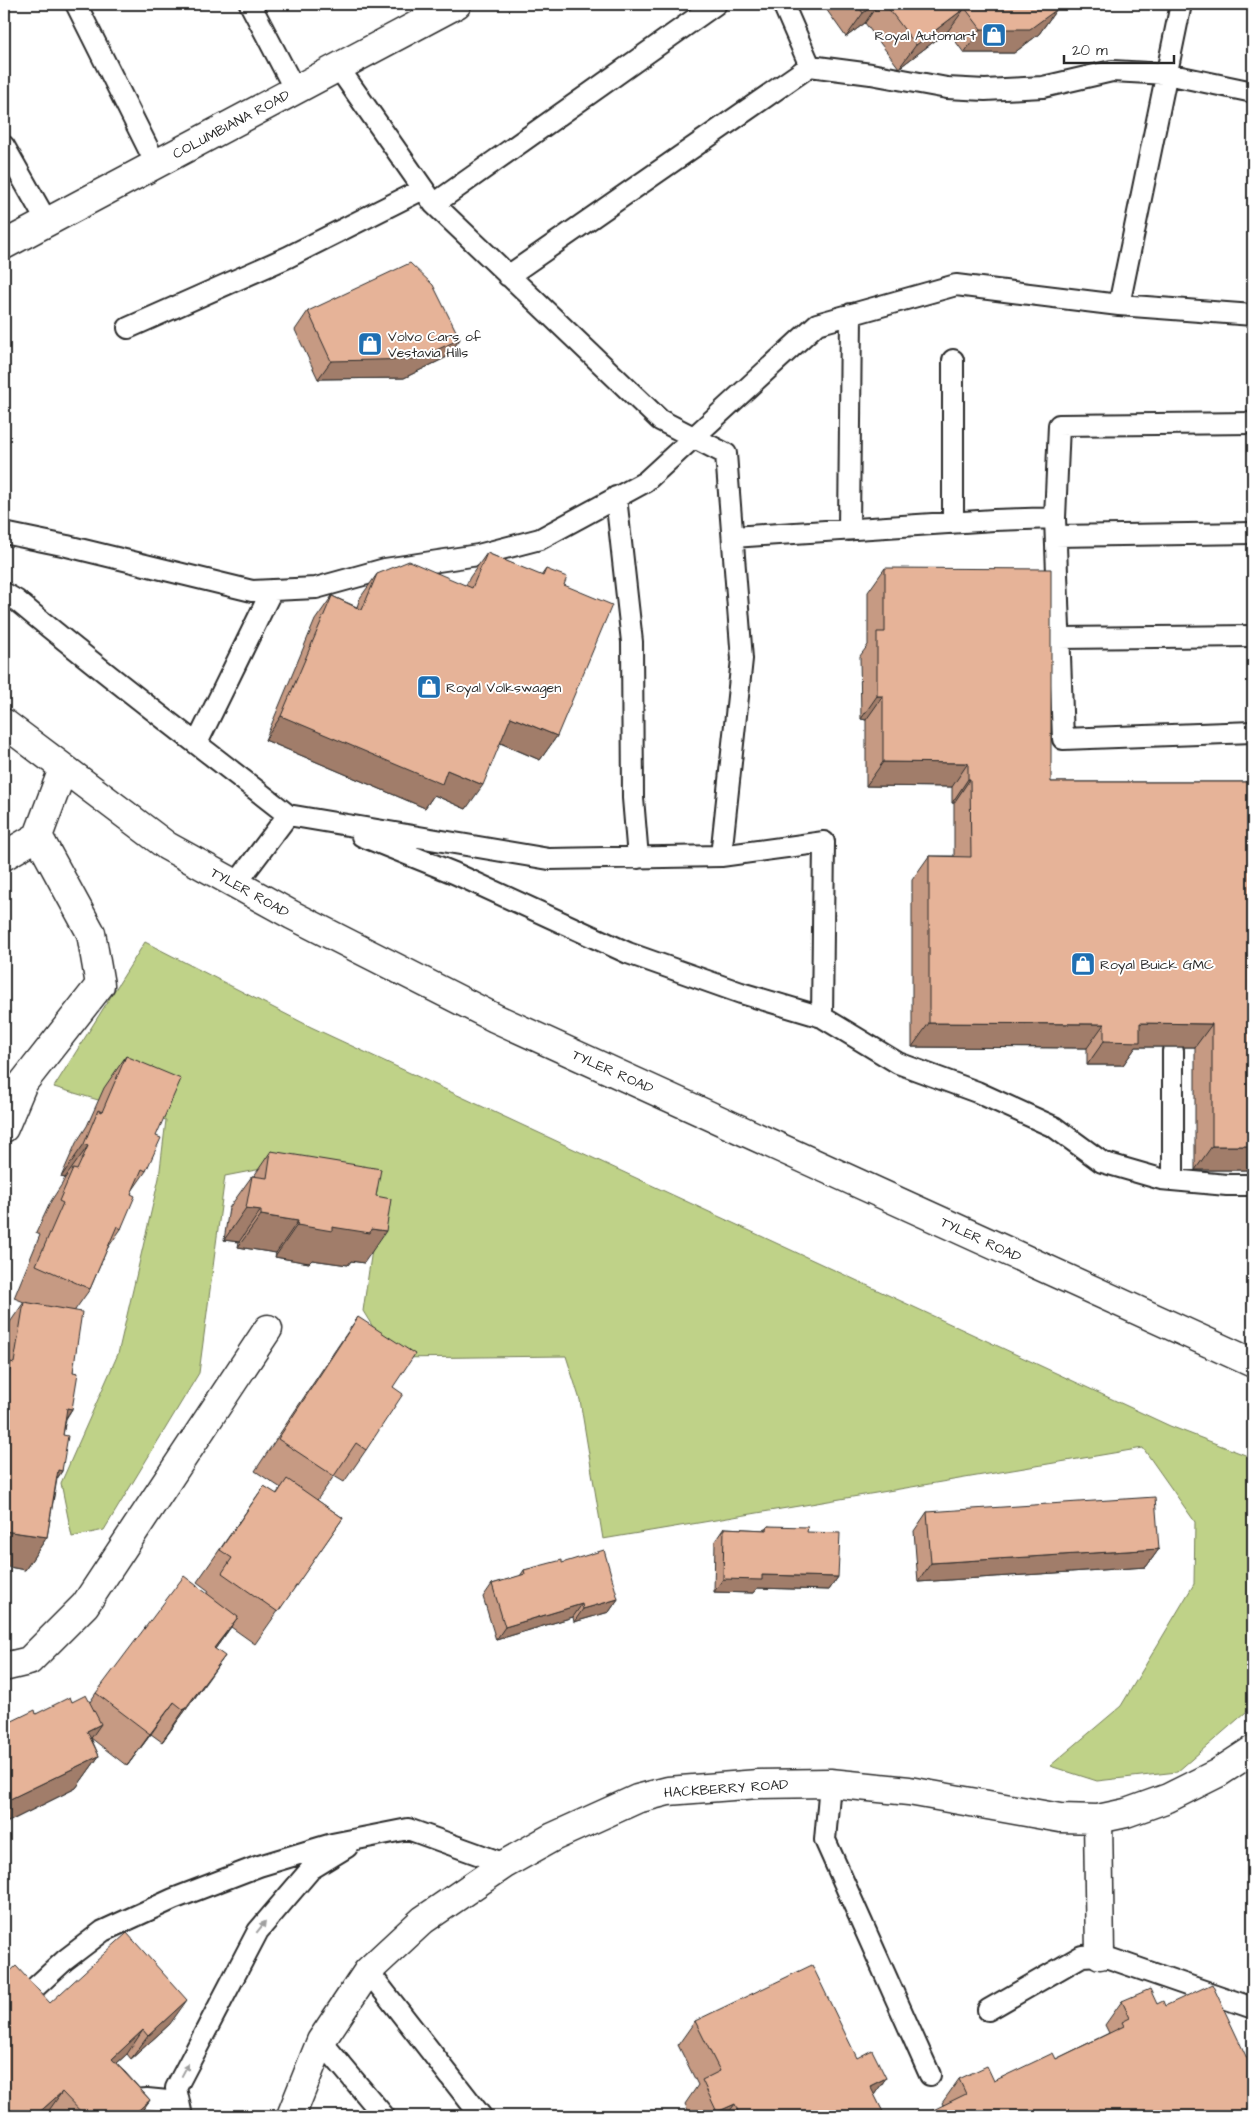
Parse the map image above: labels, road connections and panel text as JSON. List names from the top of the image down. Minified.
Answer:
{"streets":{"street":["COLUMBIANA ROAD","TYLER ROAD","HACKBERRY ROAD"]},"places":{"shop":["Royal Automart","Volvo Cars of Vestavia Hills","Royal Volkswagen","Royal Buick GMC"]},"scale_bar":"20 m"}
